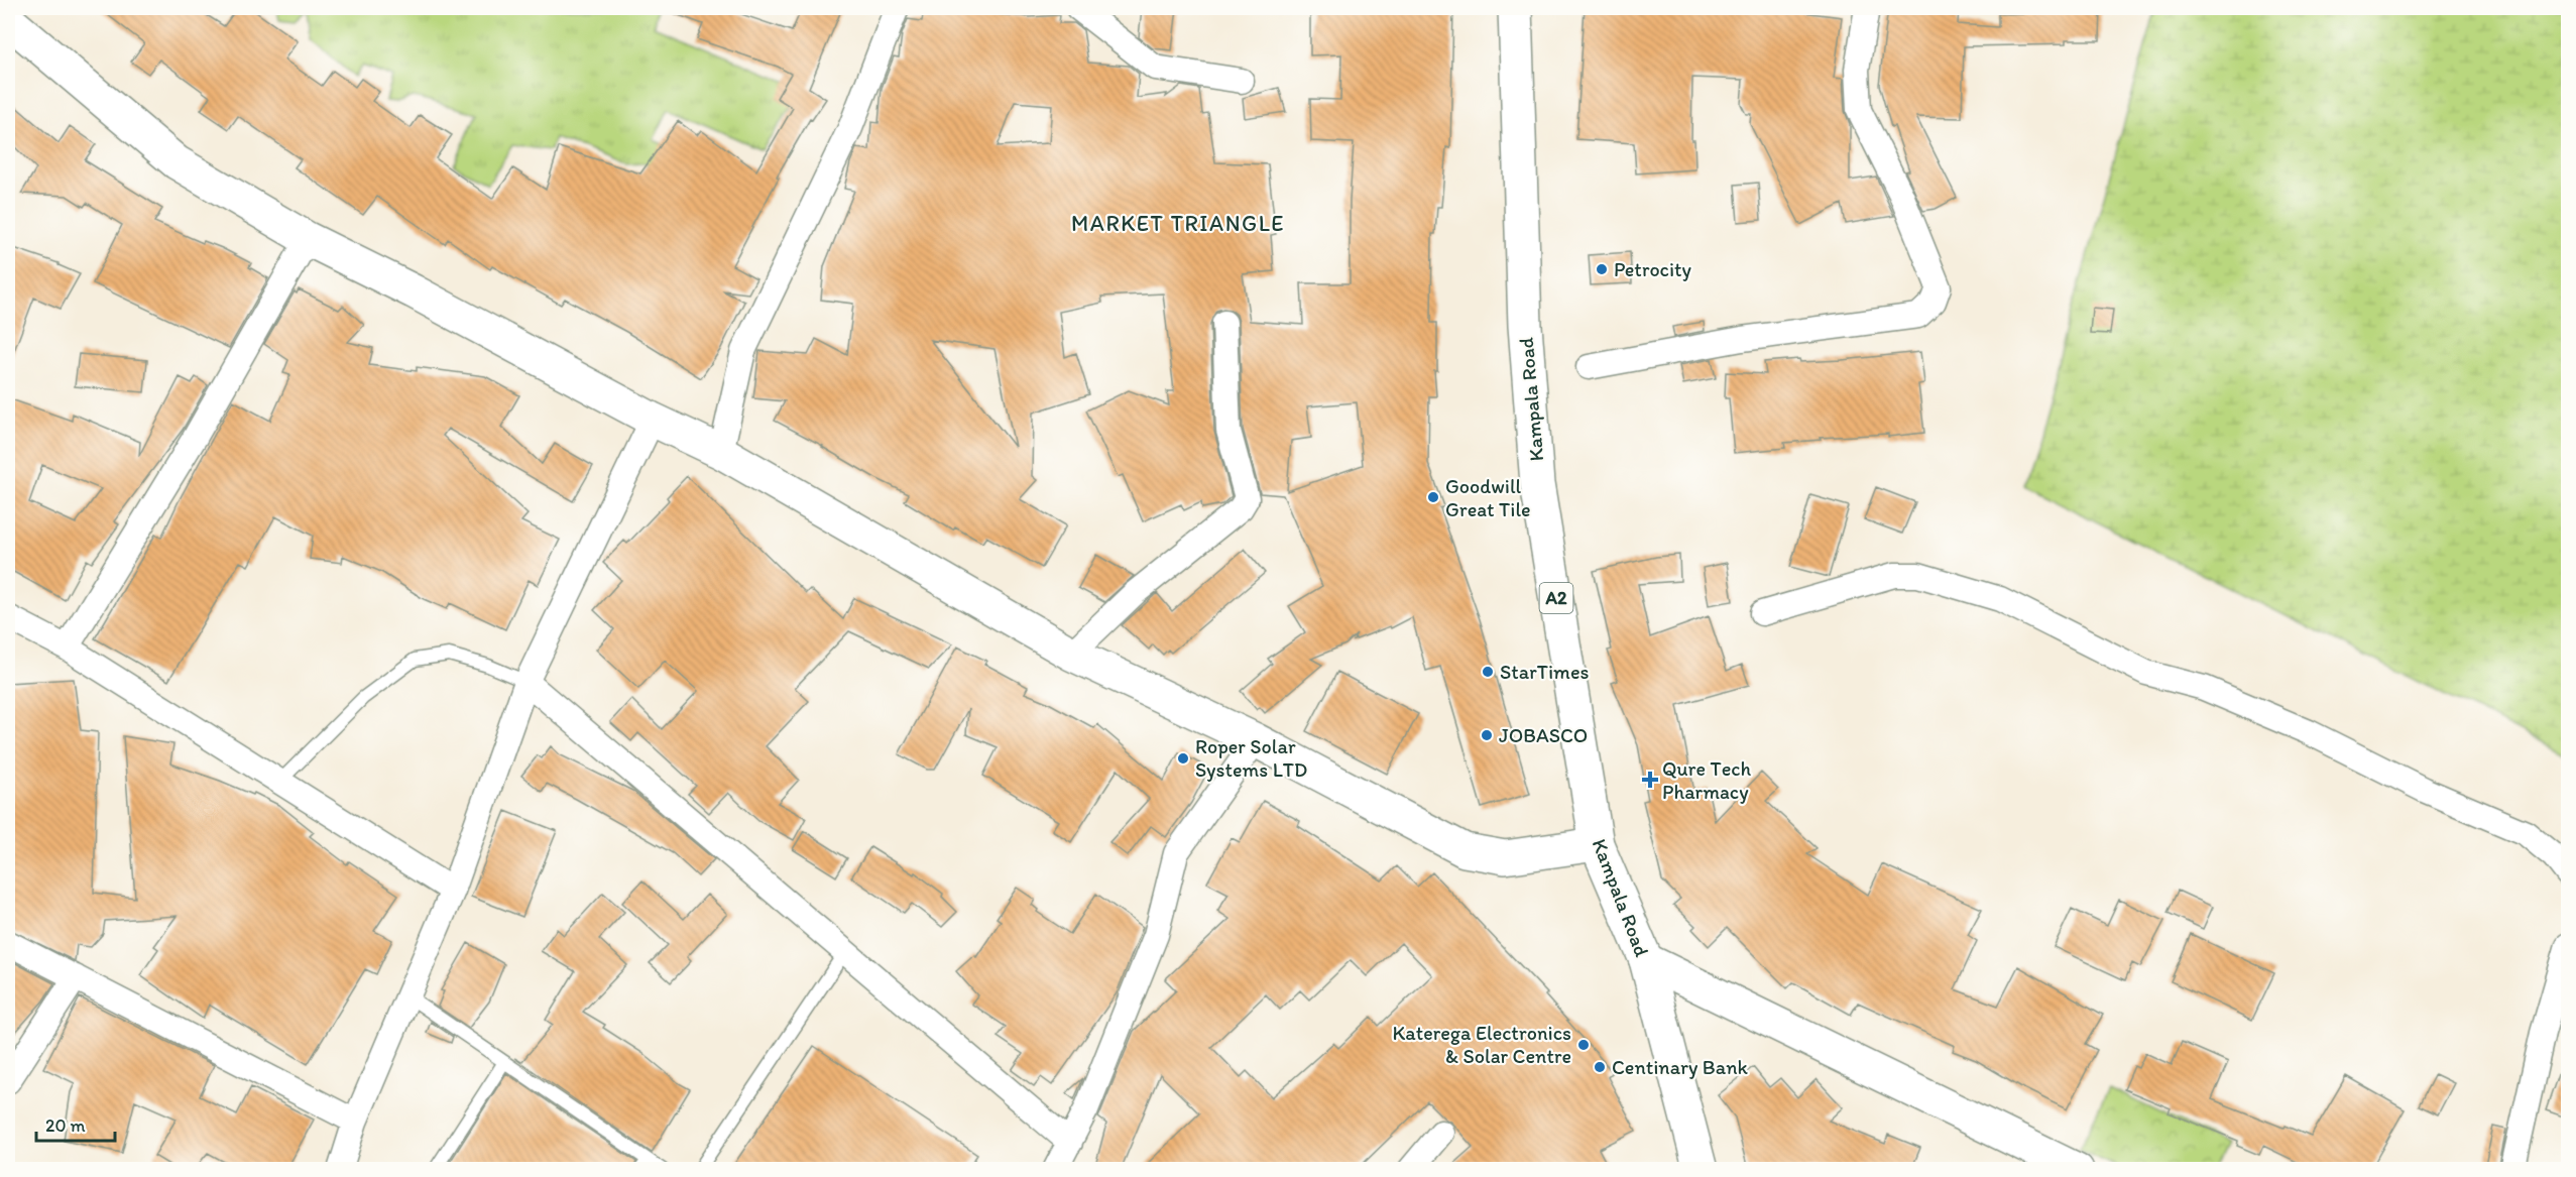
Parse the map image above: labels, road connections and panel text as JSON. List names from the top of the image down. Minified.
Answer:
{"streets":{"street":["Kampala Road","A2"]},"districts":["MARKET TRIANGLE"],"places":{"other":["Petrocity","Goodwill Great Tile","StarTimes","JOBASCO","Roper Solar Systems LTD","Katerega Electronics & Solar Centre","Centinary Bank"],"health":["Qure Tech Pharmacy"]},"scale_bar":"20 m"}
